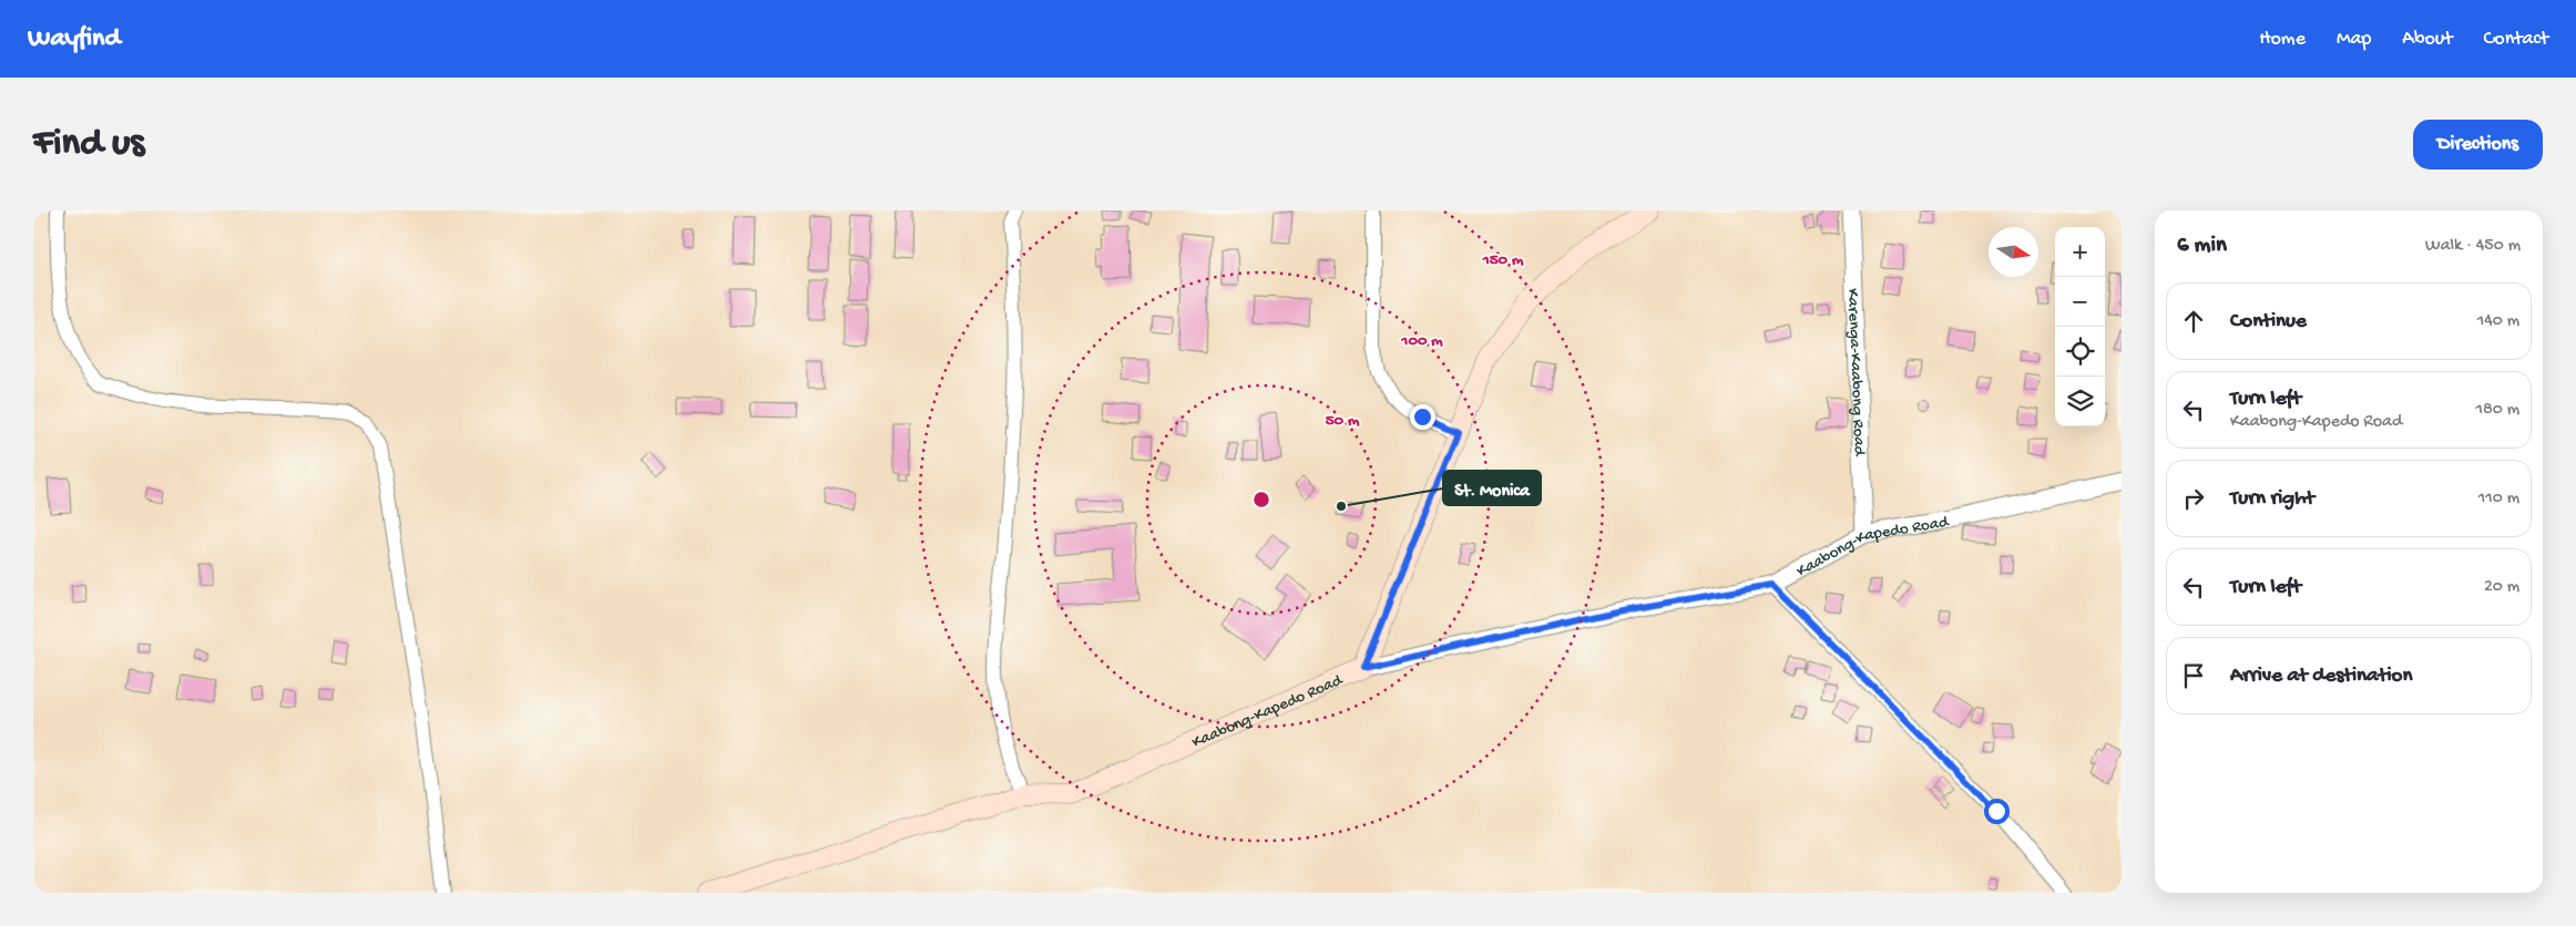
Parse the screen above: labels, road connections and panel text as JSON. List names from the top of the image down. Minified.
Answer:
{"streets":{"main road":["Kaabong-Kapedo Road"],"street":["Karenga-Kaabong Road"]},"crossings":[["Karenga-Kaabong Road","Kaabong-Kapedo Road"]],"places":["St. Monica"],"north":"right","page":{"header":"Wayfind","nav":["Home","Map","About","Contact"],"buttons":"Directions","title":"Find us","heading":["6 min","Walk · 450 m"],"map_buttons":["+","−"],"list":[["Continue","140 m"],["Turn left","Kaabong-Kapedo Road","180 m"],["Turn right","110 m"],["Turn left","20 m"],"Arrive at destination"]},"rings":["150 m","100 m","50 m"]}
